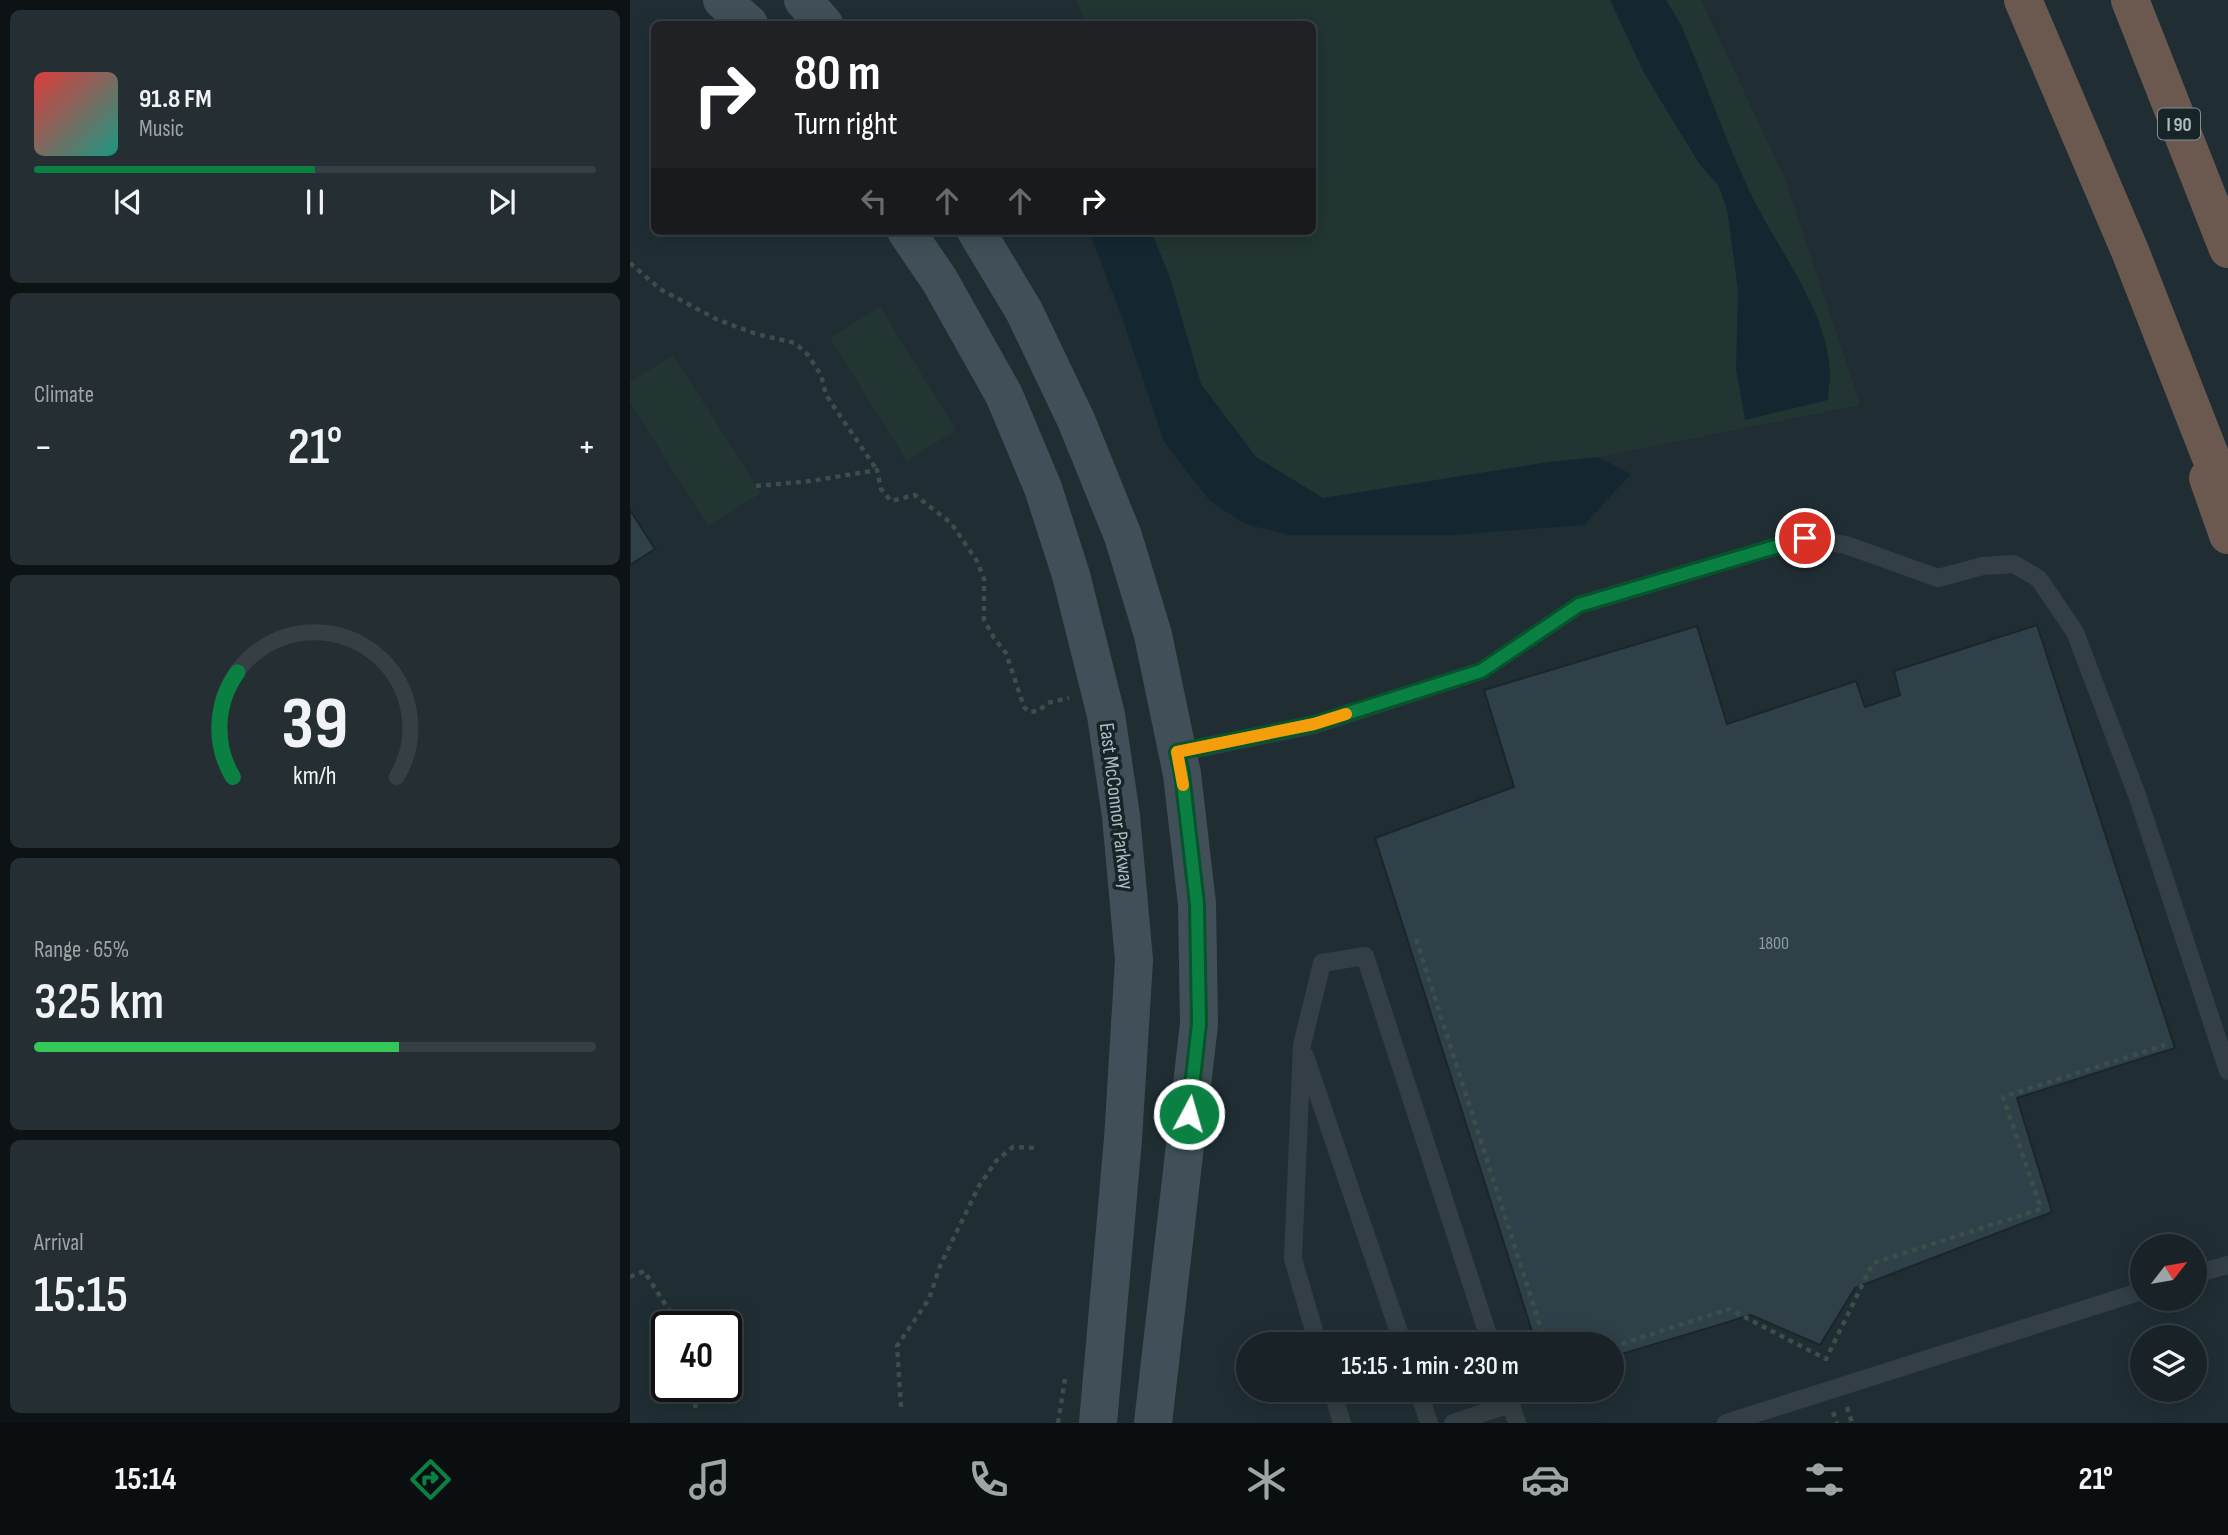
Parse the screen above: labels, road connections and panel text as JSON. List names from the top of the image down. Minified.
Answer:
{"streets":{"highway":["I 90"],"street":["East McConnor Parkway"]},"house_numbers":["1800"],"north":"top right","page":{"turn":["80 m","Turn right"],"song":["91.8 FM","Music"],"tile":["Climate",["Range · 65%","325 km"],["Arrival","15:15"]],"heat":["−","21°","+"],"limit":"40","trip":"15:15 · 1 min · 230 m","tabs":["15:14","21°"],"gauge":["39","km/h"]}}
